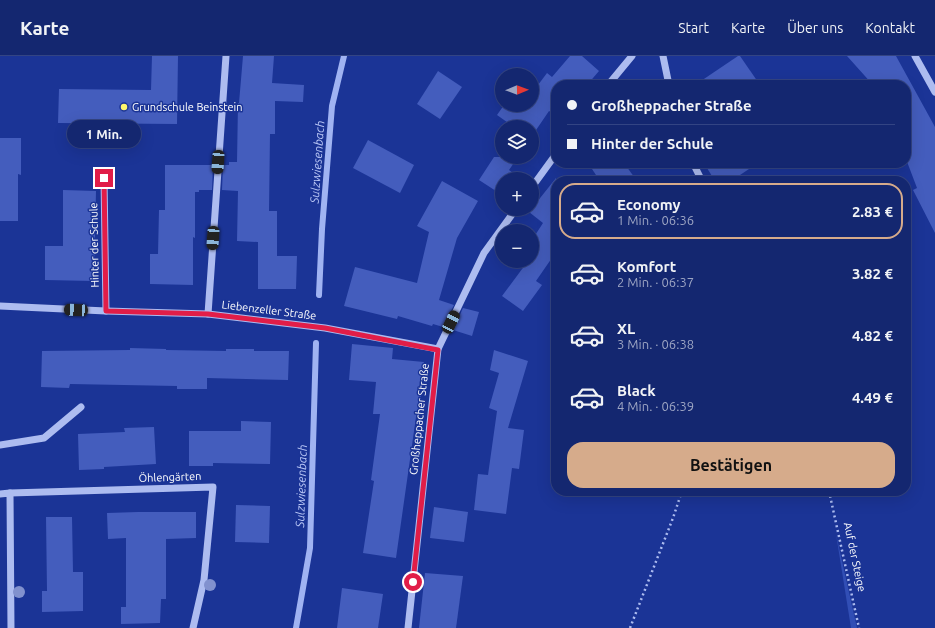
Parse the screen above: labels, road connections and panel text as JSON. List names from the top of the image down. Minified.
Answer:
{"streets":{"street":["Hinter der Schule","Liebenzeller Straße","Großheppacher Straße","Öhlengärten"],"path":["Auf der Steige"]},"crossings":[["Hinter der Schule","Liebenzeller Straße"],["Liebenzeller Straße","Großheppacher Straße"]],"water":["Sulzwiesenbach"],"places":["Grundschule Beinstein"],"north":"right","page":{"header":"Karte","nav":["Start","Karte","Über uns","Kontakt"],"map_buttons":["+","−"],"banner":["Großheppacher Straße","Hinter der Schule"],"bubble":"1 Min.","list":[{"name":"Economy","note":"1 Min. · 06:36","value":"2.83 €"},{"name":"Komfort","note":"2 Min. · 06:37","value":"3.82 €"},{"name":"XL","note":"3 Min. · 06:38","value":"4.82 €"},{"name":"Black","note":"4 Min. · 06:39","value":"4.49 €"}],"buttons":"Bestätigen"}}
